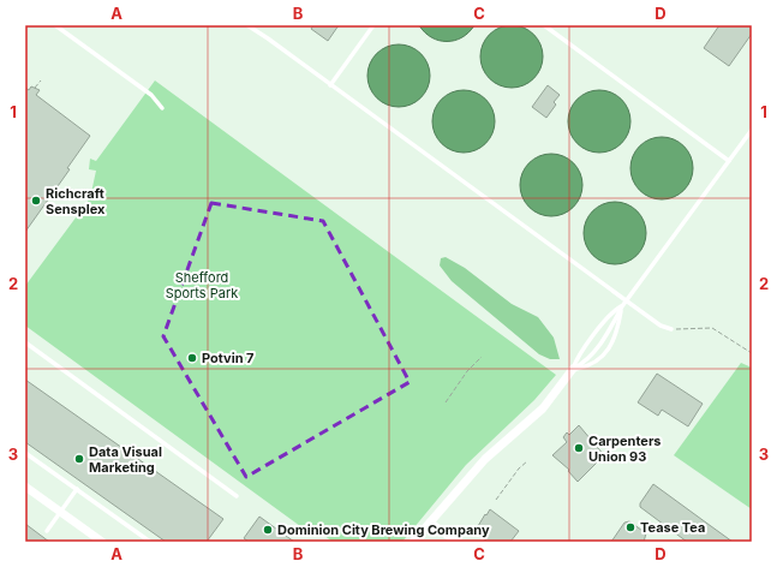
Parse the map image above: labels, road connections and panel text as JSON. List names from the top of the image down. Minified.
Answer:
{"parks":["Shefford Sports Park"],"places":["Richcraft Sensplex","Potvin 7","Carpenters Union 93","Data Visual Marketing","Tease Tea","Dominion City Brewing Company"],"grid":{"columns":["A","B","C","D"],"rows":["1","2","3"]}}
